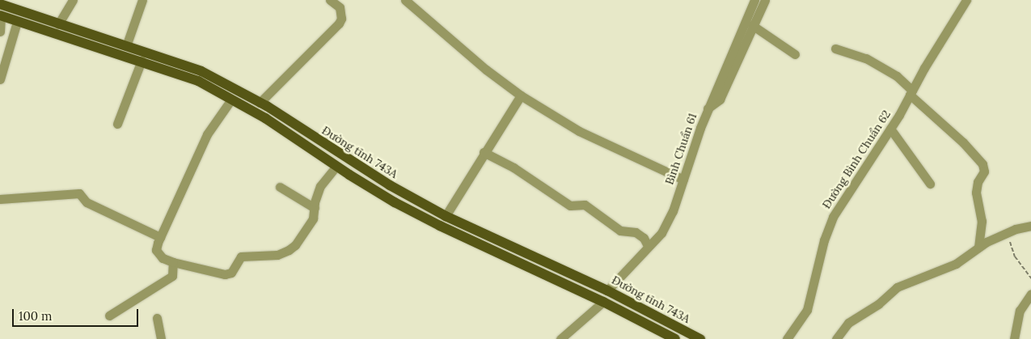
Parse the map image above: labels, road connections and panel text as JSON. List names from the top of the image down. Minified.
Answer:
{"streets":{"main road":["Đường tỉnh 743A"],"street":["Bình Chuẩn 61","Đường Bình Chuẩn 62"]},"crossings":[["Bình Chuẩn 61","Đường tỉnh 743A"]],"scale_bar":"100 m"}
